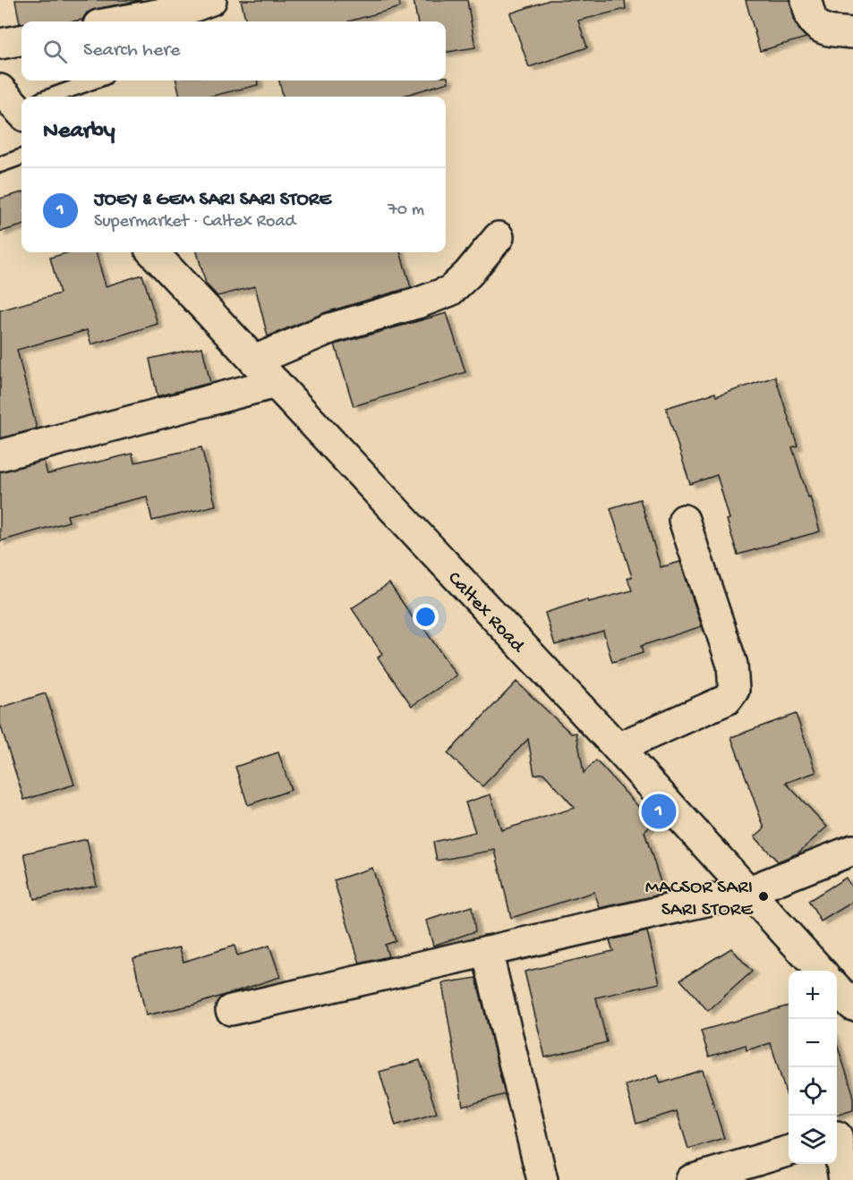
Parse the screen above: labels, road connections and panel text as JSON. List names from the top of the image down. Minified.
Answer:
{"streets":{"street":["Caltex Road"]},"places":["MACSOR SARI SARI STORE"],"page":{"search":"Search here","heading":"Nearby","list":[{"mark":"1","name":"JOEY & GEM SARI SARI STORE","note":"Supermarket · Caltex Road","value":"70 m"}],"pins":"1","map_buttons":["+","−"]}}
